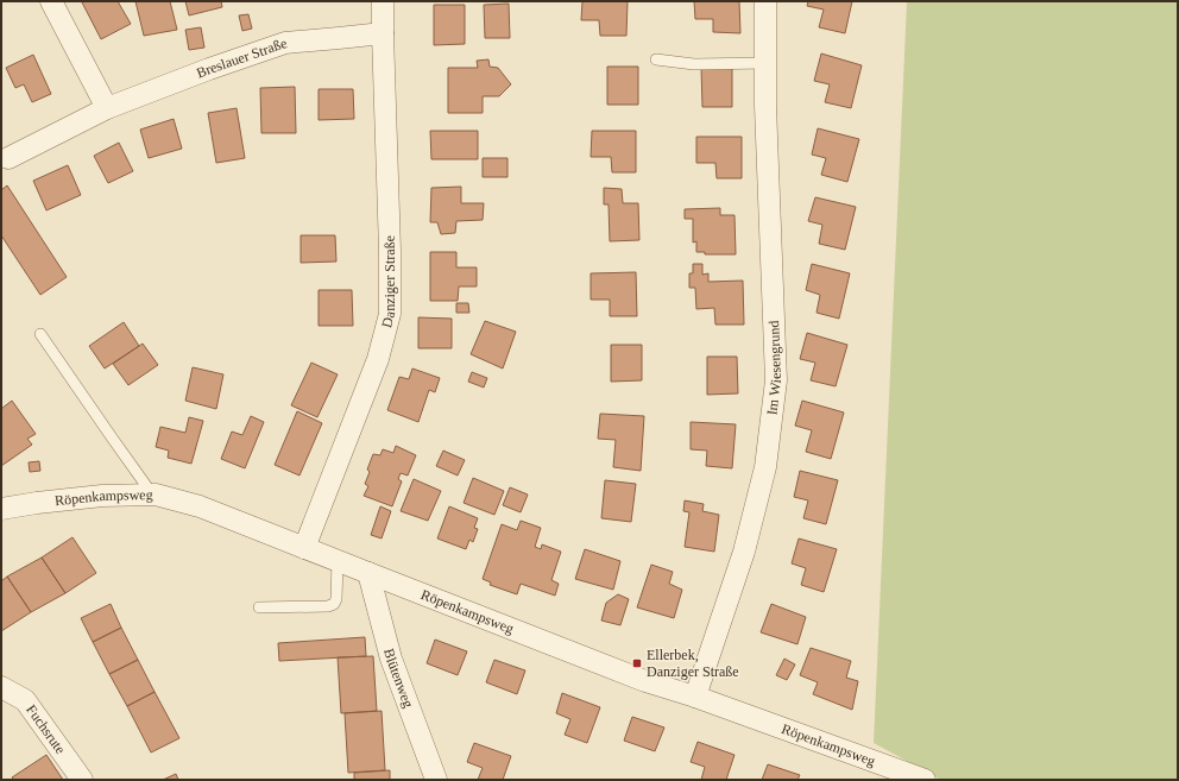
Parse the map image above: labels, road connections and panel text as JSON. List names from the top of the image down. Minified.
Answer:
{"streets":{"street":["Breslauer Straße","Danziger Straße","Im Wiesengrund","Röpenkampsweg","Blütenweg","Fuchsrute"]},"crossings":[["Breslauer Straße","Danziger Straße"],["Danziger Straße","Röpenkampsweg"],["Im Wiesengrund","Röpenkampsweg"],["Röpenkampsweg","Blütenweg"]],"places":{"transit":["Ellerbek, Danziger Straße"]}}
